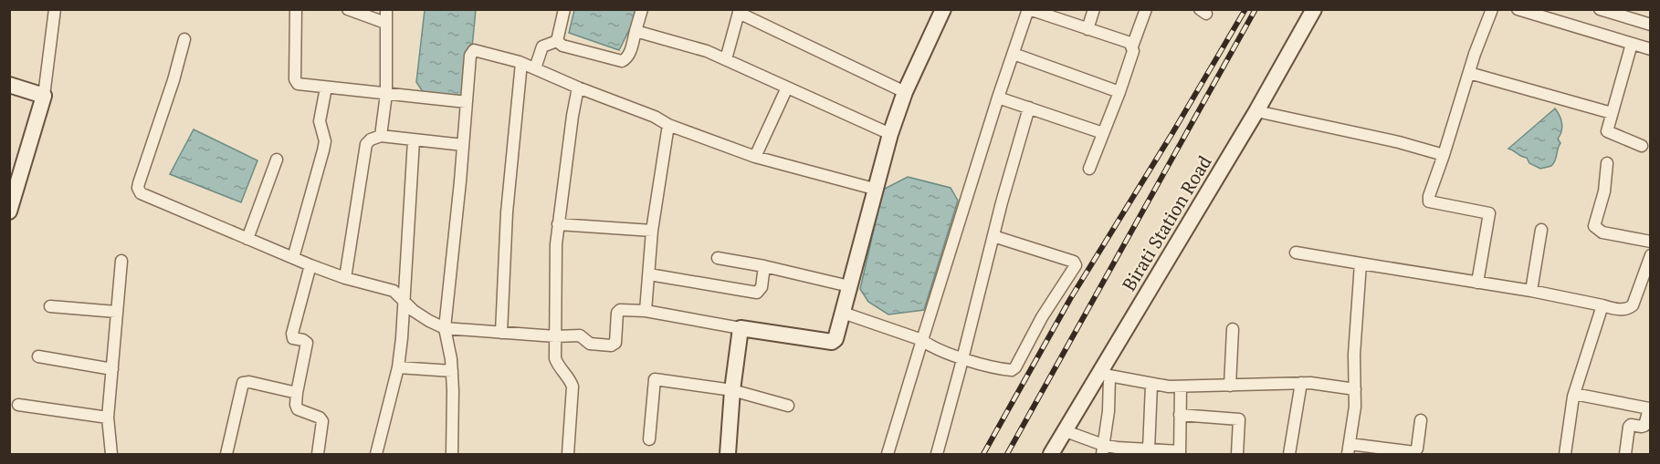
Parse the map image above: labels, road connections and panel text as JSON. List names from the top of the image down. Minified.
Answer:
{"streets":{"street":["Birati Station Road"]}}
